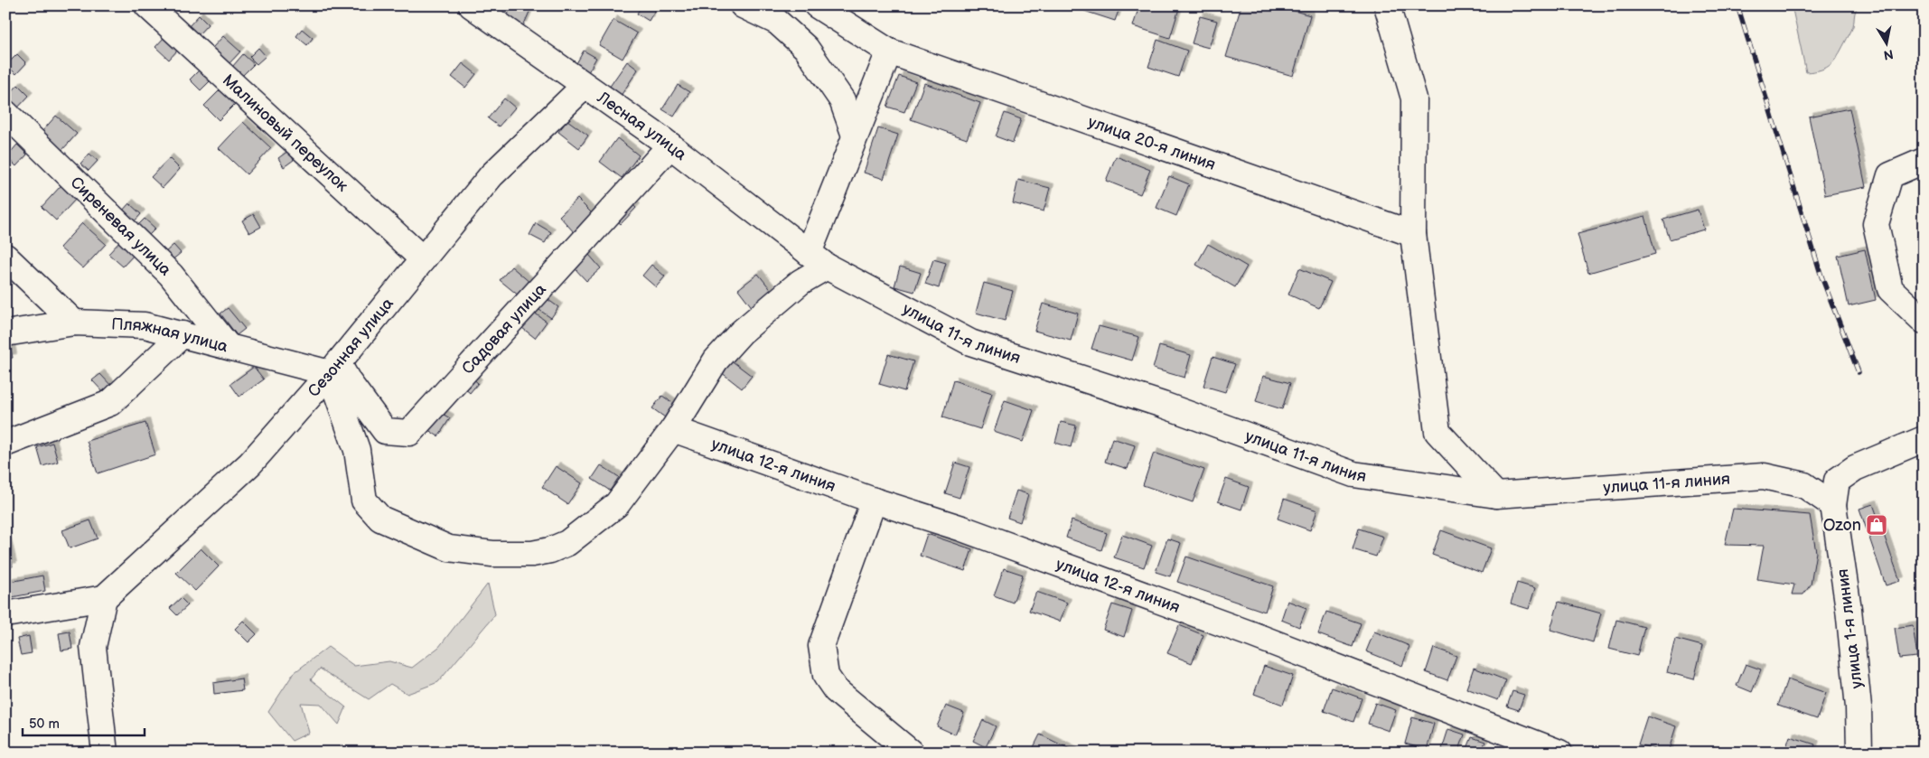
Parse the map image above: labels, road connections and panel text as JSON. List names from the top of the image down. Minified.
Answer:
{"streets":{"street":["Лесная улица","Малиновый переулок","улица 20-я линия","Сиреневая улица","Садовая улица","улица 11-я линия","Пляжная улица","Сезонная улица","улица 12-я линия","улица 1-я линия"]},"crossings":[["Лесная улица","Садовая улица"],["Лесная улица","улица 11-я линия"],["Лесная улица","Сезонная улица"],["Малиновый переулок","Сезонная улица"],["Сиреневая улица","Пляжная улица"],["Садовая улица","Пляжная улица"],["Садовая улица","Сезонная улица"],["улица 11-я линия","улица 1-я линия"],["Пляжная улица","Сезонная улица"]],"places":{"shop":["Ozon"]},"scale_bar":"50 m","north":"bottom"}
